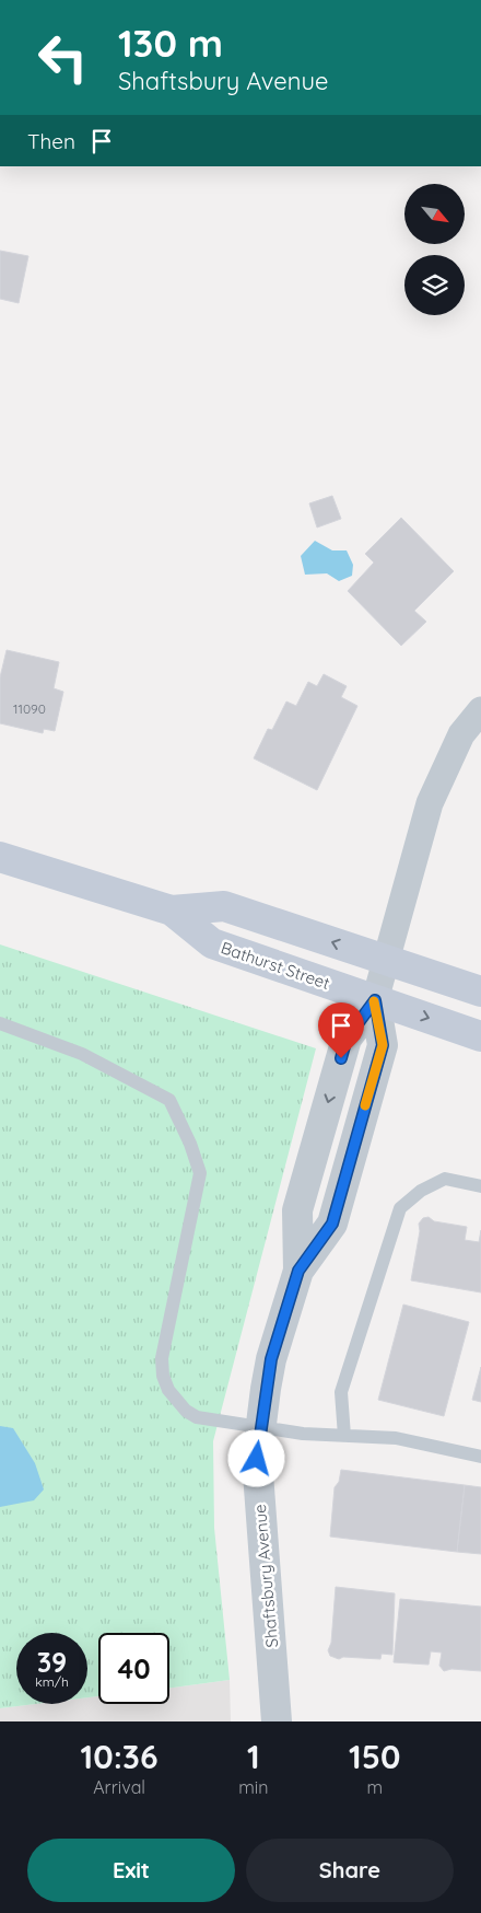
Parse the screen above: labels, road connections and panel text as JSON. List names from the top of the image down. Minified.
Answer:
{"streets":{"main road":["Bathurst Street"],"street":["Shaftsbury Avenue"]},"crossings":[["Bathurst Street","Shaftsbury Avenue"]],"house_numbers":["11090"],"north":"bottom right","page":{"turn":["130 m","Shaftsbury Avenue"],"then":"Then","speed":"39 km/h","limit":"40","eta":["10:36","Arrival","1","min","150","m"],"buttons":["Exit","Share"]}}
